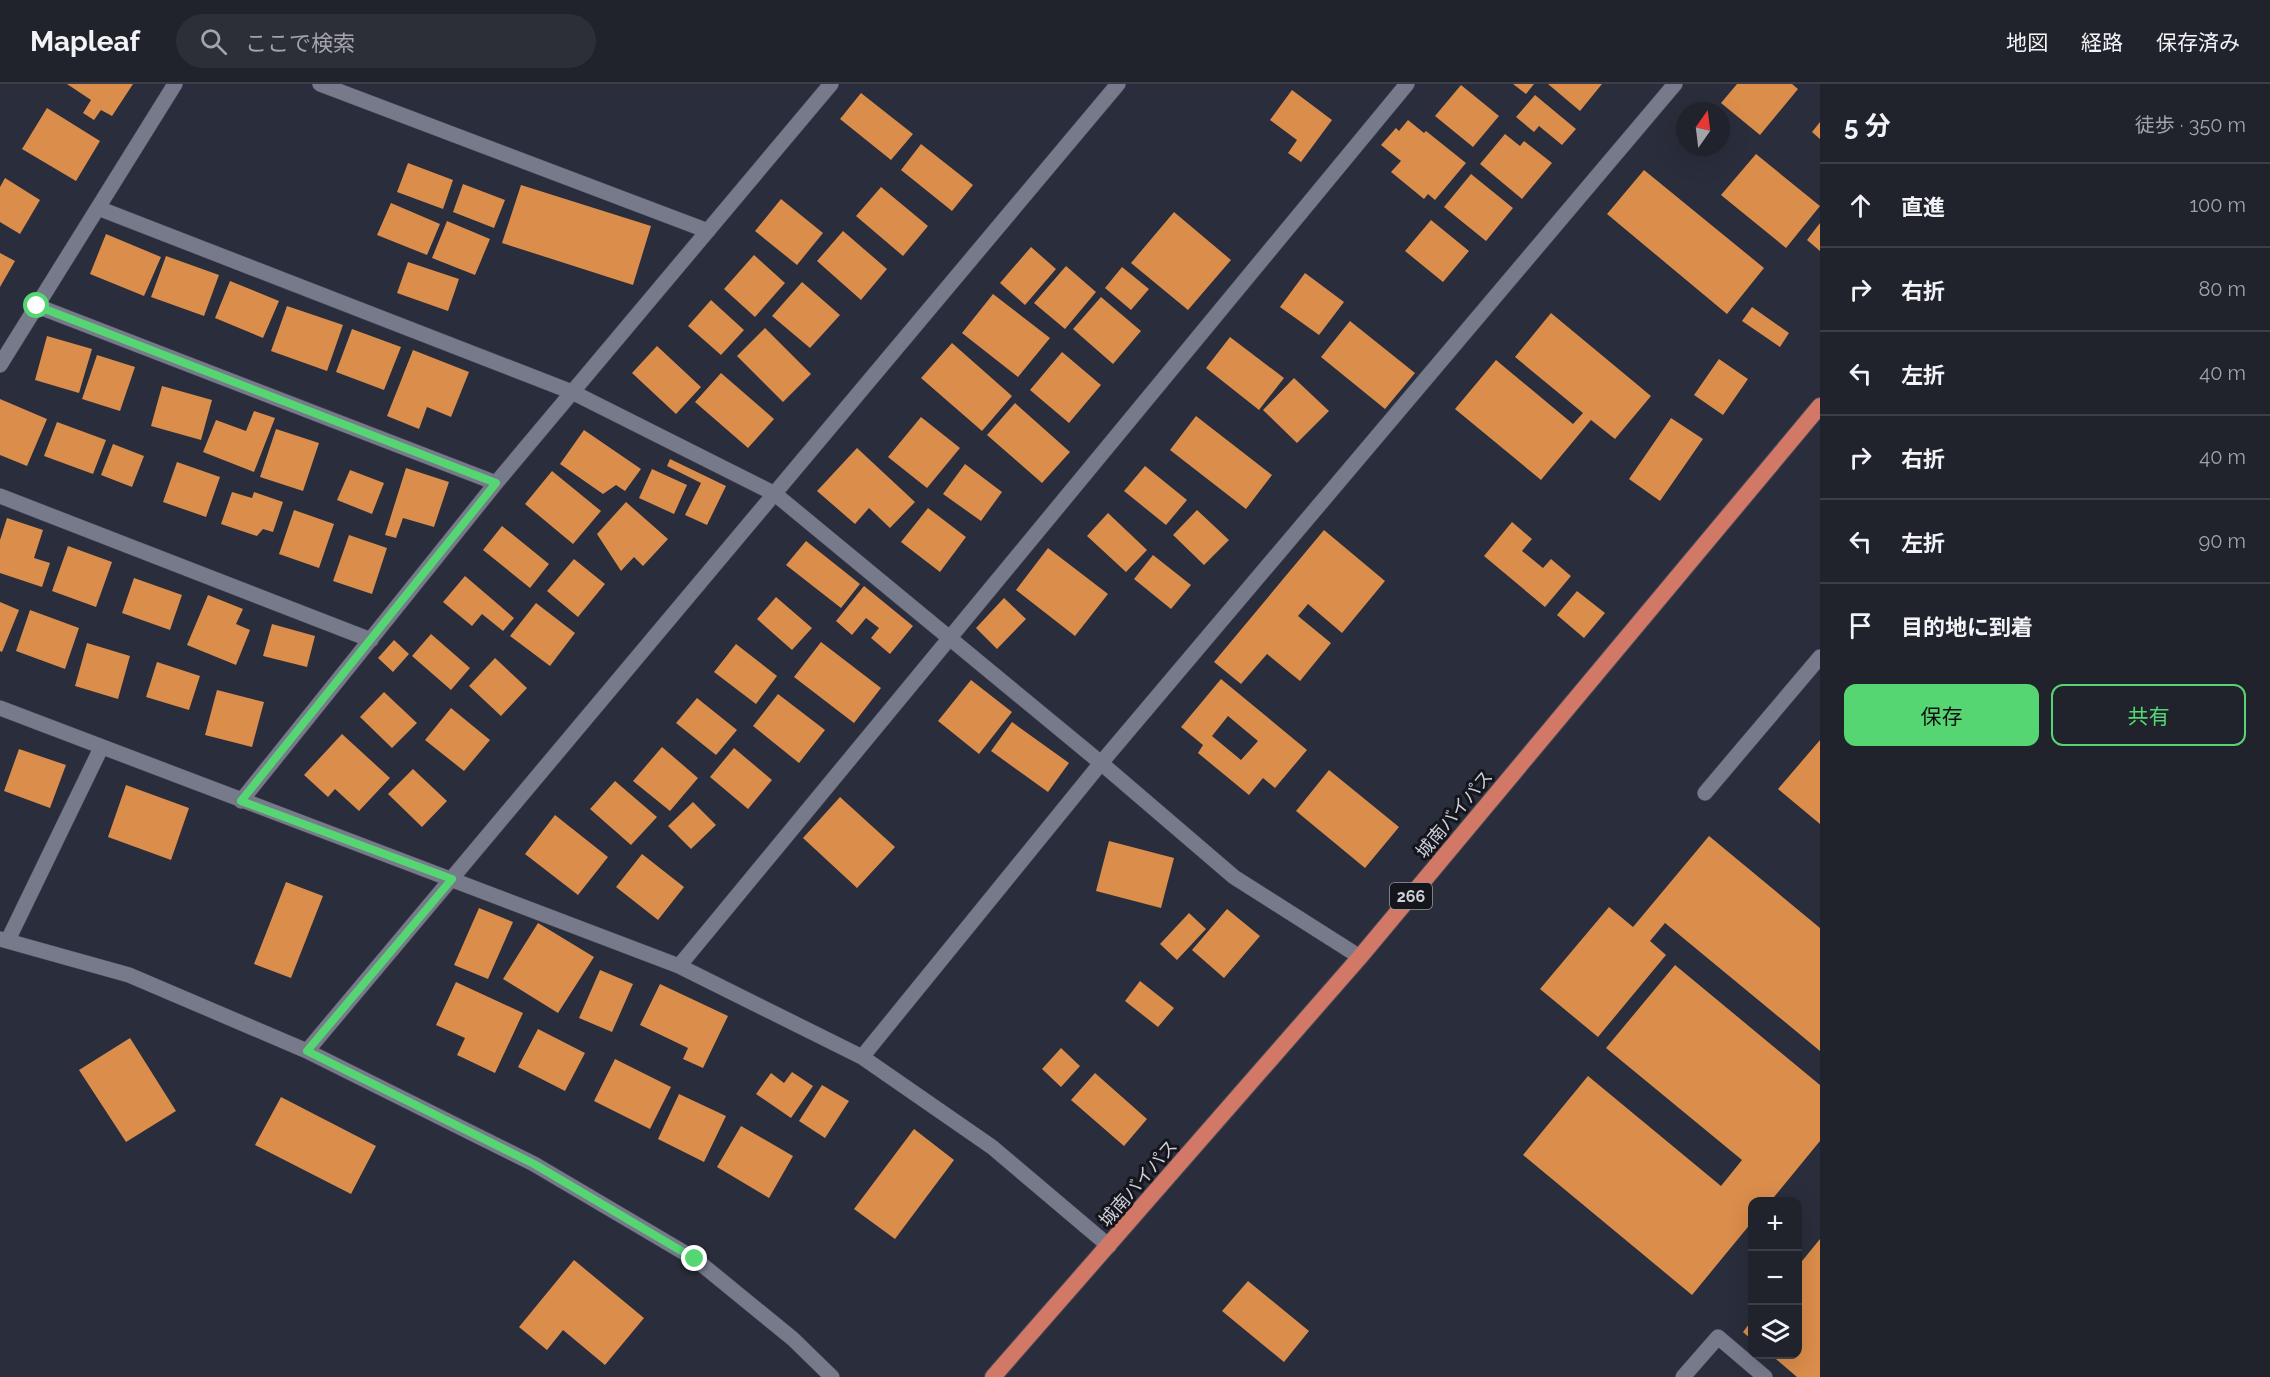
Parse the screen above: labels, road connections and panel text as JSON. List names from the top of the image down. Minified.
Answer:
{"streets":{"highway":["城南バイパス","266"]},"north":"top","page":{"header":"Mapleaf","search":"ここで検索","nav":["地図","経路","保存済み"],"heading":["5 分","徒歩 · 350 m"],"list":[["直進","100 m"],["右折","80 m"],["左折","40 m"],["右折","40 m"],["左折","90 m"],"目的地に到着"],"buttons":["保存","共有"],"map_buttons":["+","−"]}}
